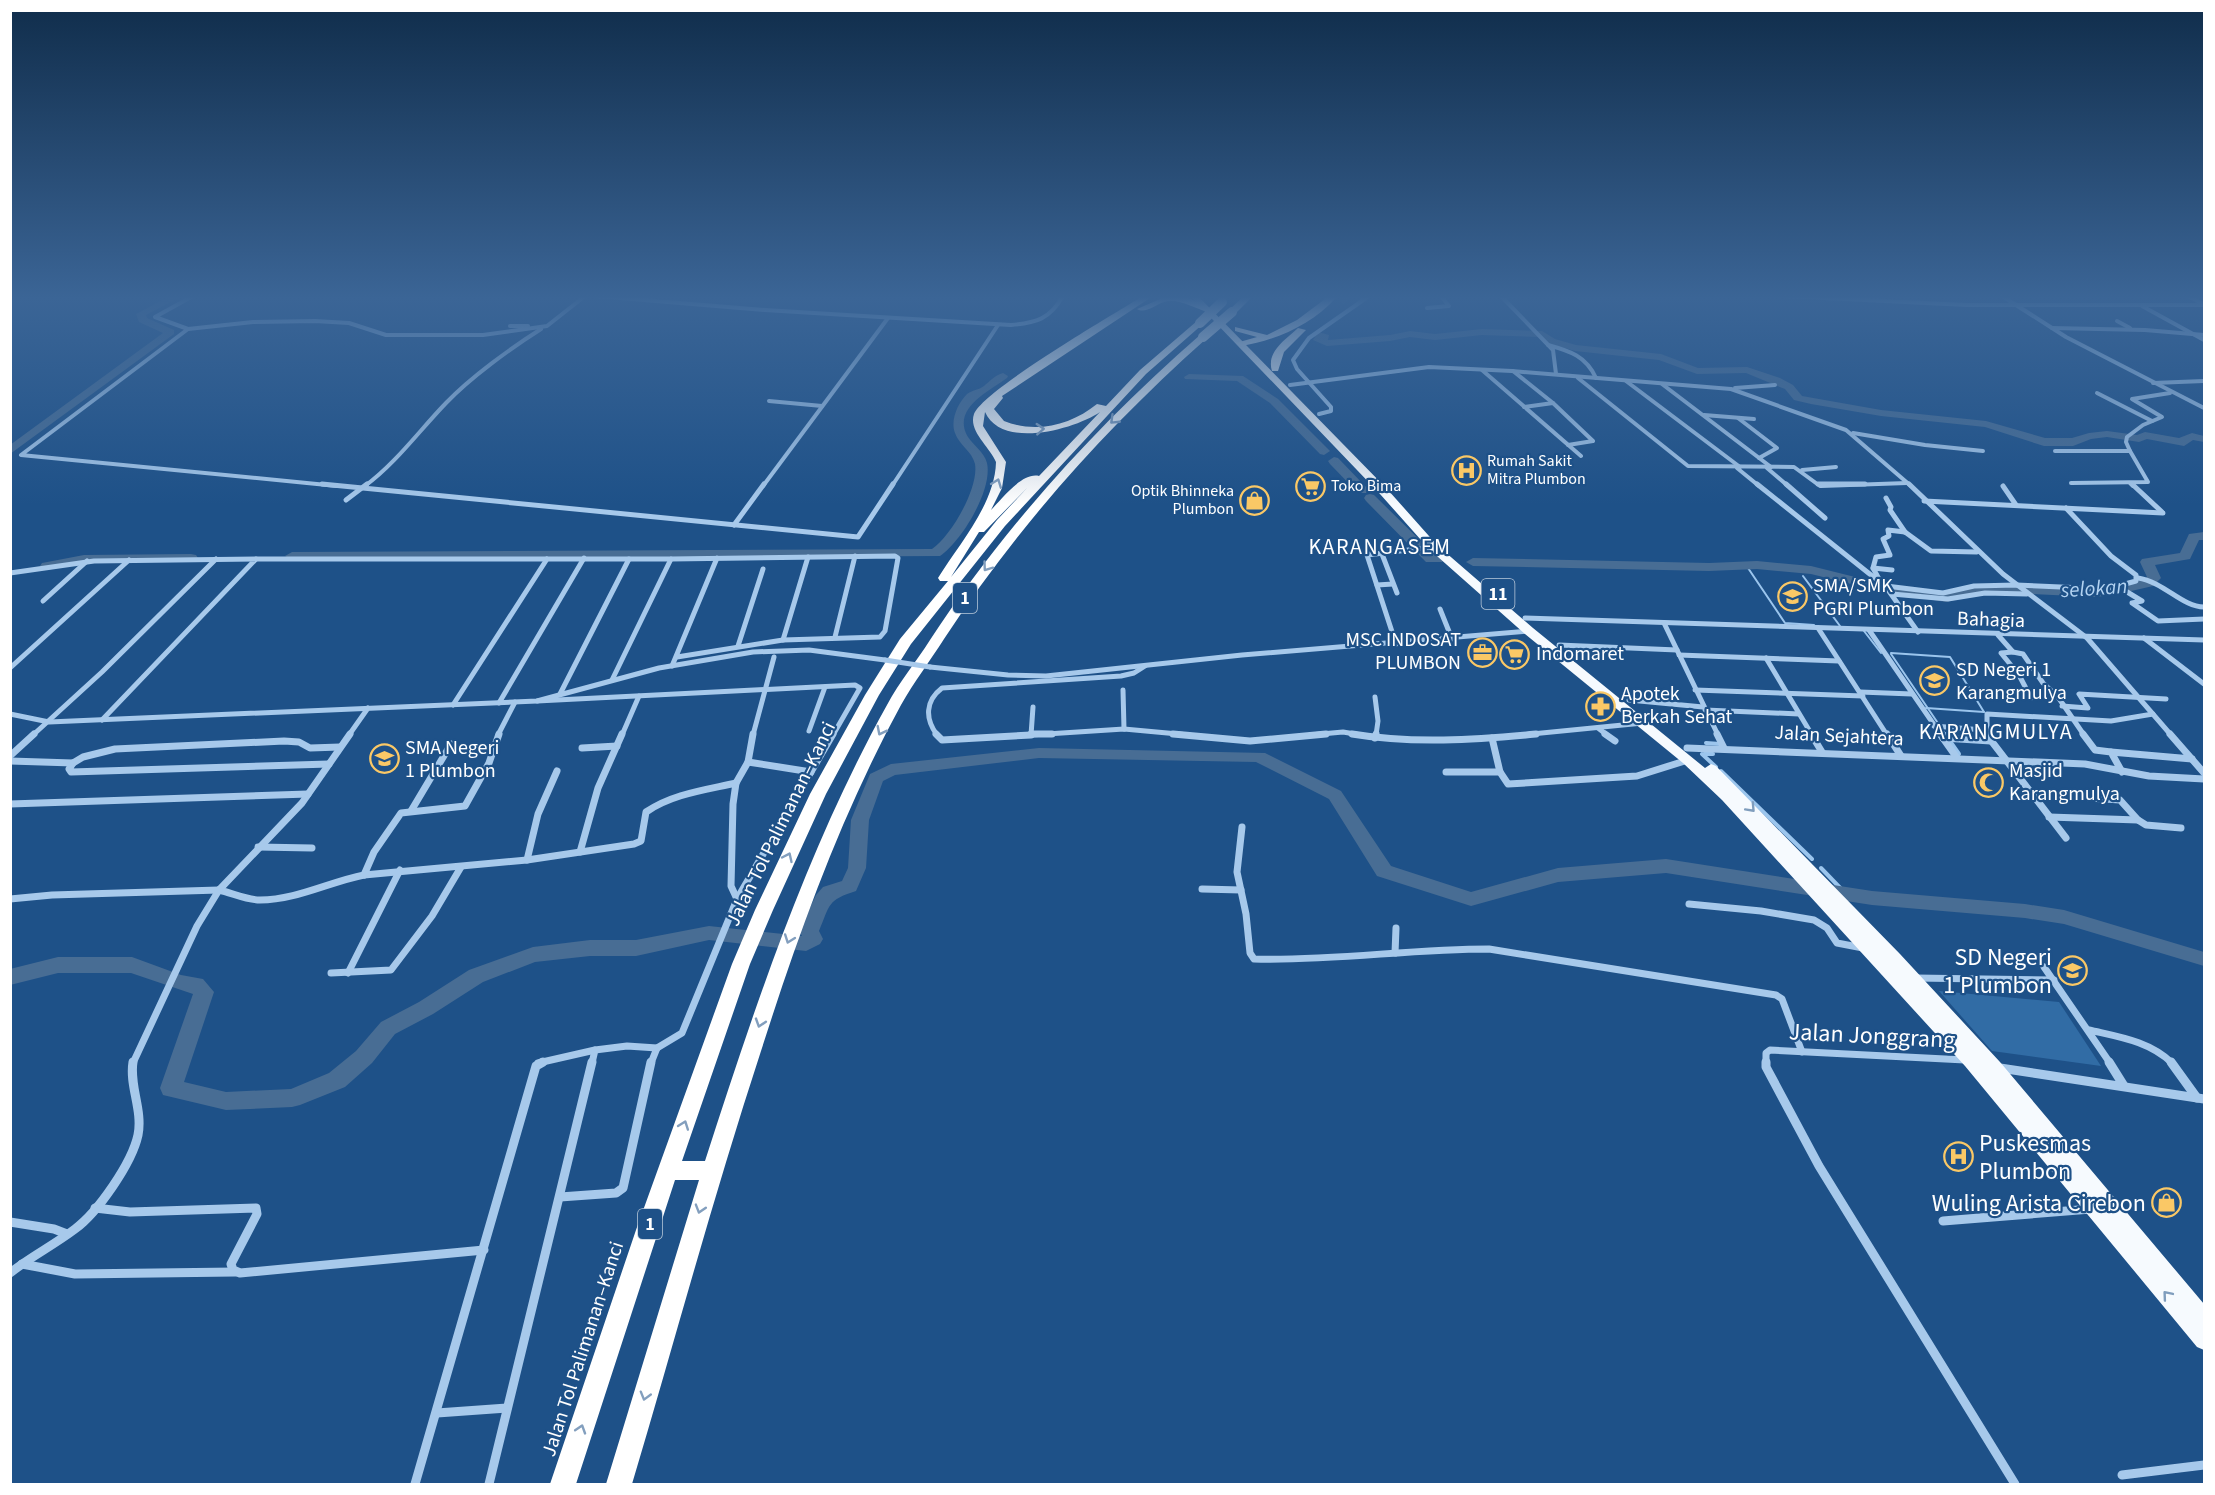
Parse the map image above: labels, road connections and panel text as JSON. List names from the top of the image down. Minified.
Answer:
{"streets":{"highway":["11","1","Jalan Tol Palimanan–Kanci"],"street":["Bahagia","Jalan Sejahtera","Jalan Jonggrang"]},"crossings":[["11","Bahagia"],["11","Jalan Sejahtera"],["11","Jalan Jonggrang"]],"districts":["KARANGASEM","KARANGMULYA"],"water":["selokan"],"places":{"hospital":["Rumah Sakit Mitra Plumbon","Puskesmas Plumbon"],"supermarket":["Toko Bima","Indomaret"],"shop":["Optik Bhinneka Plumbon","Wuling Arista Cirebon"],"school or university":["SMA/SMK PGRI Plumbon","SD Negeri 1 Karangmulya","SMA Negeri 1 Plumbon","SD Negeri 1 Plumbon"],"office":["MSC INDOSAT PLUMBON"],"pharmacy":["Apotek Berkah Sehat"],"mosque":["Masjid Karangmulya"]}}
